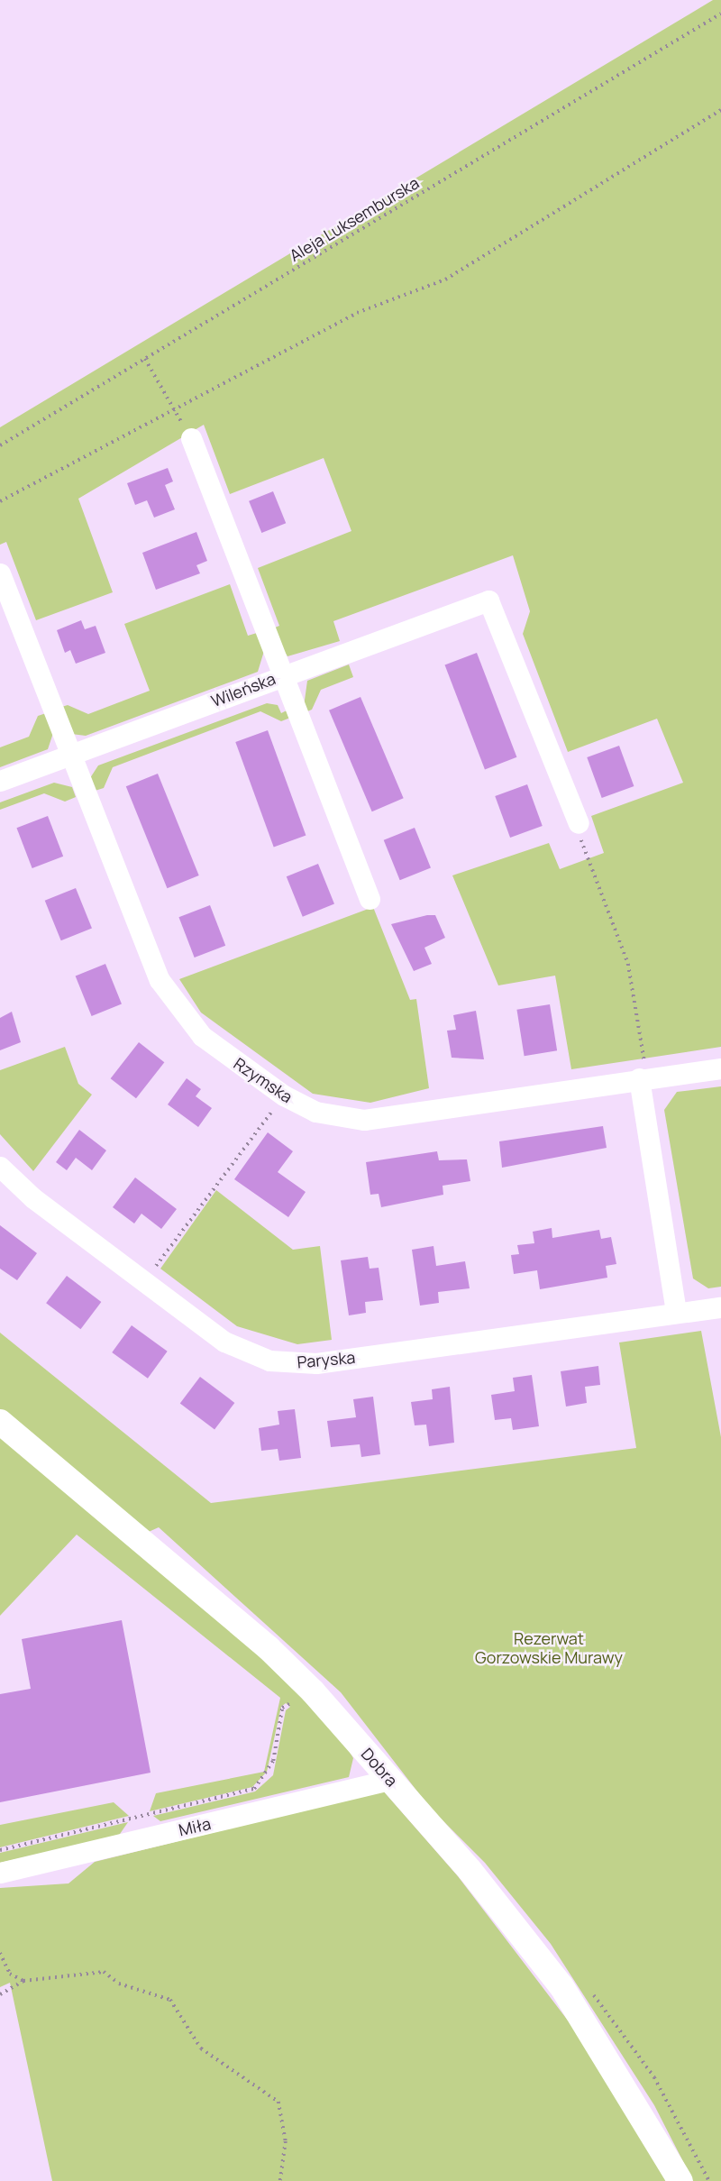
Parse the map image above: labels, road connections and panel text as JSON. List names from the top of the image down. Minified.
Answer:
{"streets":{"street":["Wileńska","Rzymska","Paryska","Dobra","Miła"],"path":["Aleja Luksemburska"]},"crossings":[["Wileńska","Rzymska"],["Dobra","Miła"]],"parks":["Rezerwat Gorzowskie Murawy"]}
